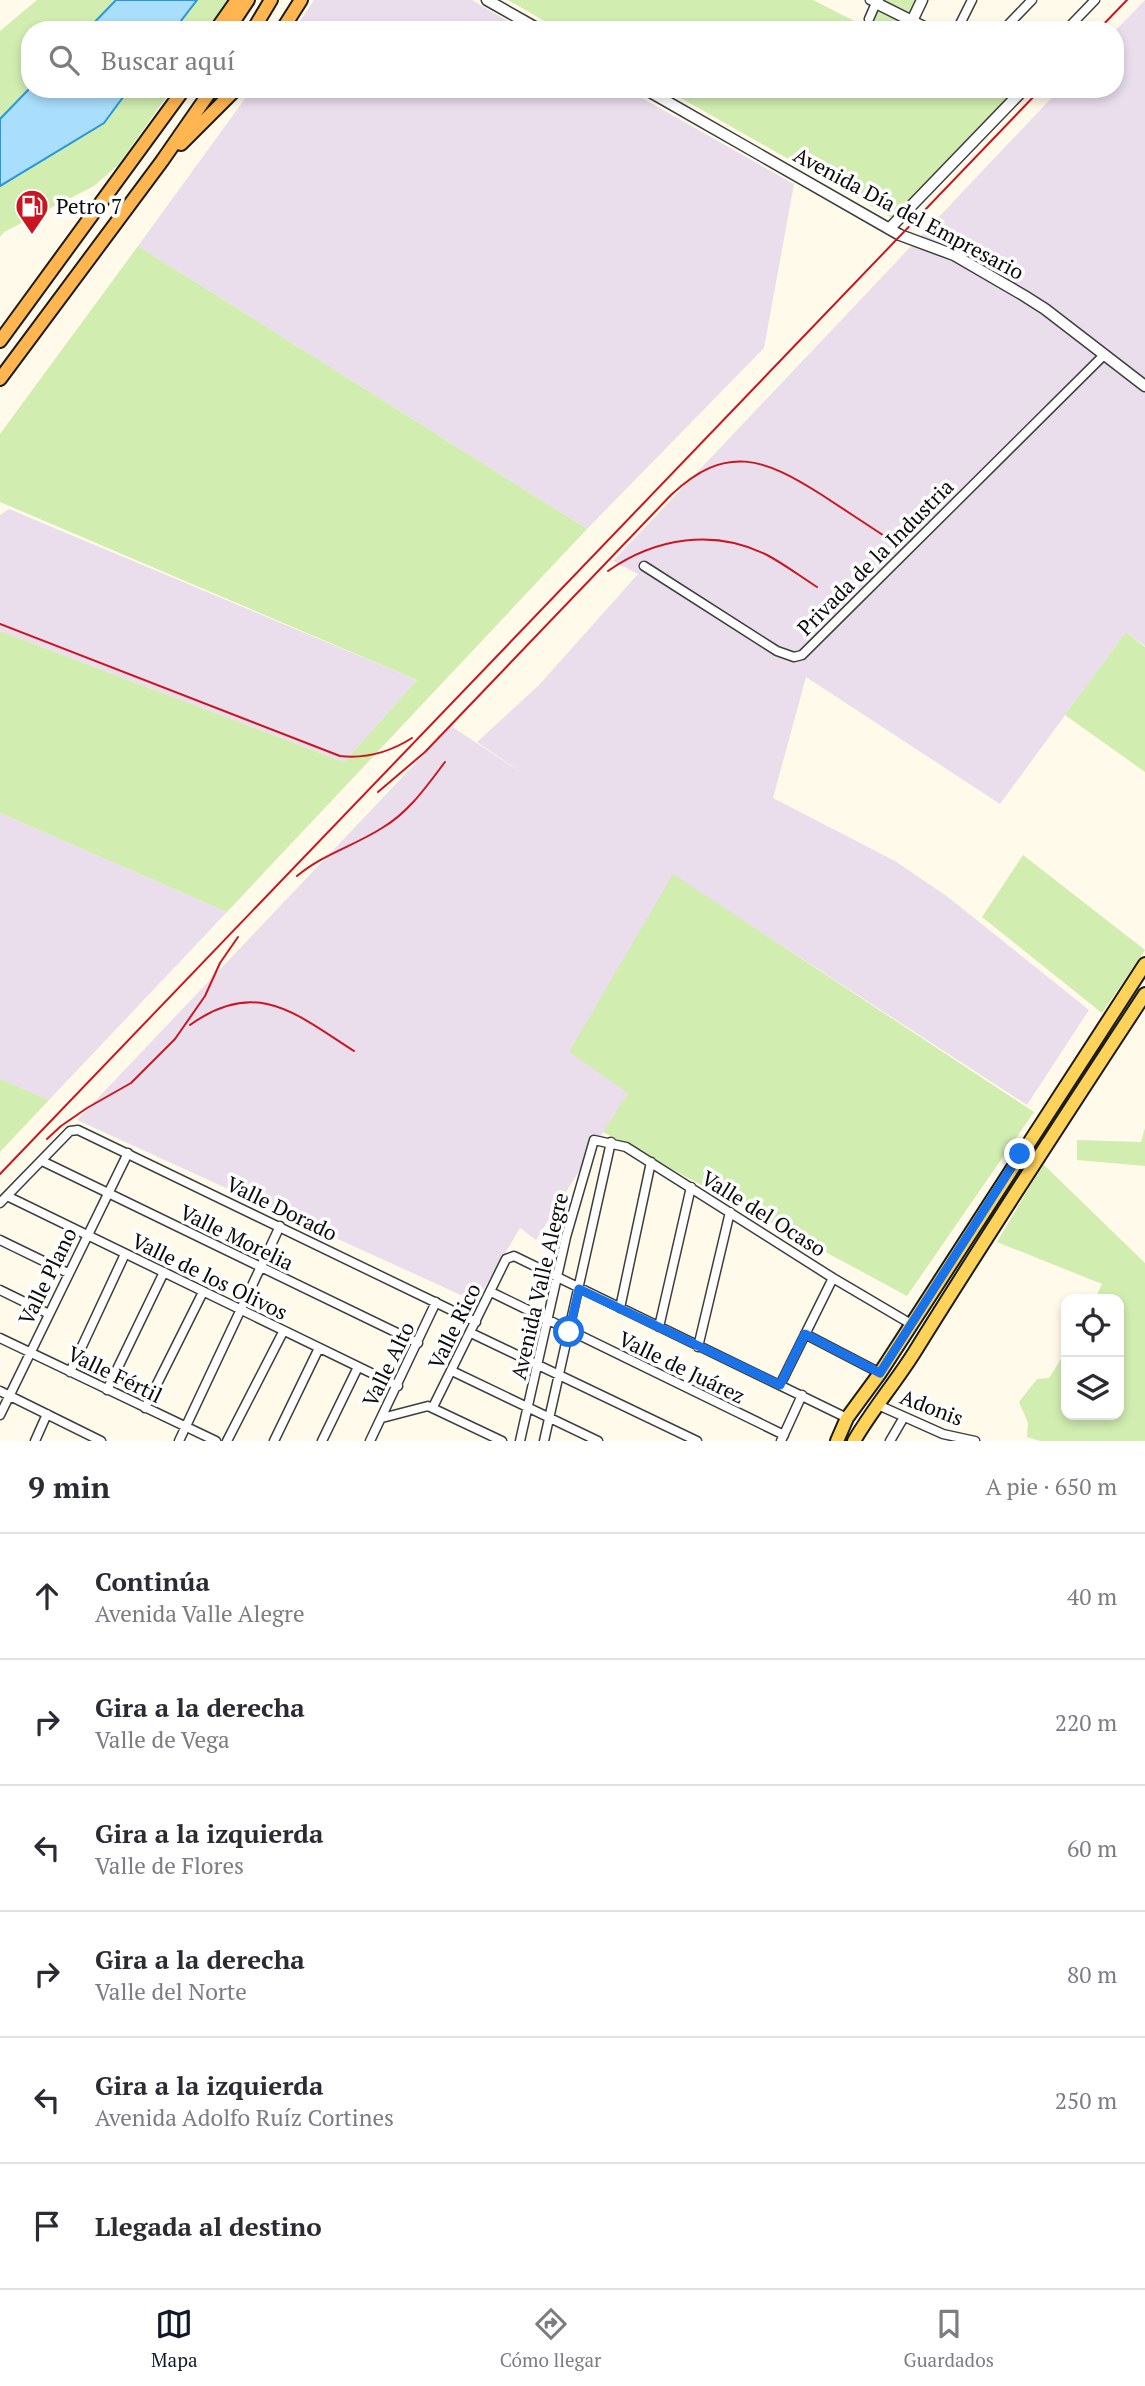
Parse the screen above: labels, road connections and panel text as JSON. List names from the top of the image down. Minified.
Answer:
{"streets":{"street":["Avenida Día del Empresario","Privada de la Industria","Valle Dorado","Valle del Ocaso","Valle Morelia","Valle Plano","Valle de los Olivos","Avenida Valle Alegre","Valle Rico","Valle Alto","Valle de Juárez","Valle Fértil","Adonis"]},"crossings":[["Avenida Día del Empresario","Privada de la Industria"],["Valle Dorado","Valle Morelia"],["Valle Dorado","Valle Plano"],["Valle Dorado","Valle Rico"],["Valle Dorado","Valle Alto"],["Valle del Ocaso","Avenida Valle Alegre"],["Valle Morelia","Valle Plano"],["Valle Morelia","Valle Alto"],["Valle Plano","Valle de los Olivos"],["Valle Plano","Valle Fértil"],["Valle de los Olivos","Valle Alto"],["Avenida Valle Alegre","Valle Rico"],["Avenida Valle Alegre","Valle de Juárez"],["Valle Rico","Valle de Juárez"]],"places":{"fuel station":["Petro 7"]},"page":{"search":"Buscar aquí","heading":["9 min","A pie · 650 m"],"list":[["Continúa","Avenida Valle Alegre","40 m"],["Gira a la derecha","Valle de Vega","220 m"],["Gira a la izquierda","Valle de Flores","60 m"],["Gira a la derecha","Valle del Norte","80 m"],["Gira a la izquierda","Avenida Adolfo Ruíz Cortines","250 m"],"Llegada al destino"],"nav":["Mapa","Cómo llegar","Guardados"]}}
